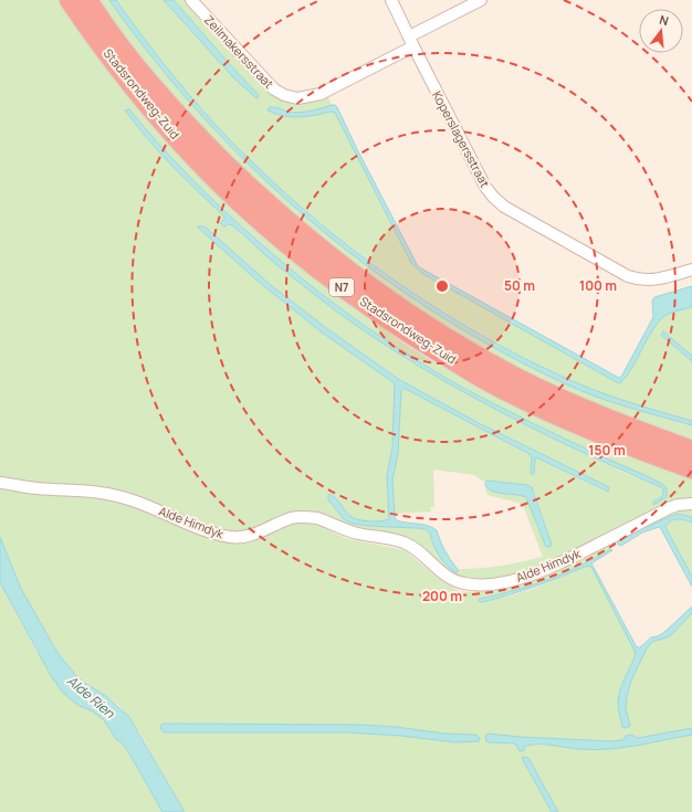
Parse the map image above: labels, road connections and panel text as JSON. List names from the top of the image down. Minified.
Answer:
{"streets":{"highway":["Stadsrondweg-Zuid","N7"],"street":["Zeilmakersstraat","Koperslagersstraat","Alde Himdyk"]},"crossings":[["Zeilmakersstraat","Koperslagersstraat"]],"water":["Alde Rien"],"north":"top","rings":["50 m","100 m","150 m","200 m"]}
